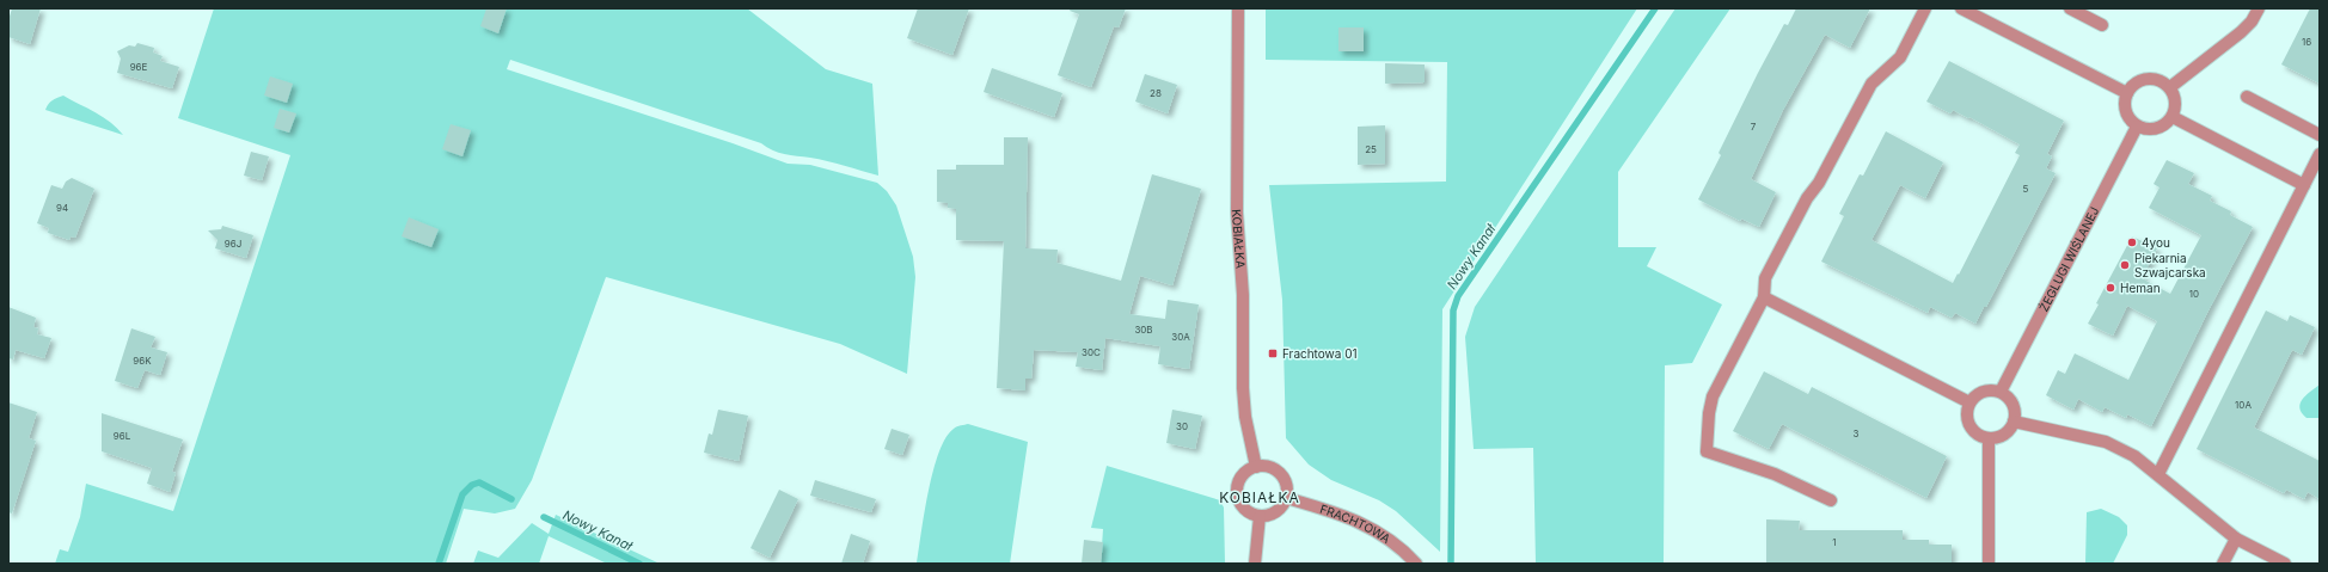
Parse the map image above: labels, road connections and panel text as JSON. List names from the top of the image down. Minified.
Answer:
{"streets":{"street":["KOBIAŁKA","ŻEGLUGI WIŚLANEJ","FRACHTOWA"]},"crossings":[["KOBIAŁKA","FRACHTOWA"]],"districts":["KOBIAŁKA"],"water":["Nowy Kanał"],"places":{"other":["4you","Piekarnia Szwajcarska","Heman"],"transit":["Frachtowa 01"]},"house_numbers":["16","96E","28","7","25","5","94","96J","10","30B","30A","30C","96K","10A","30","3","96L","1"]}
